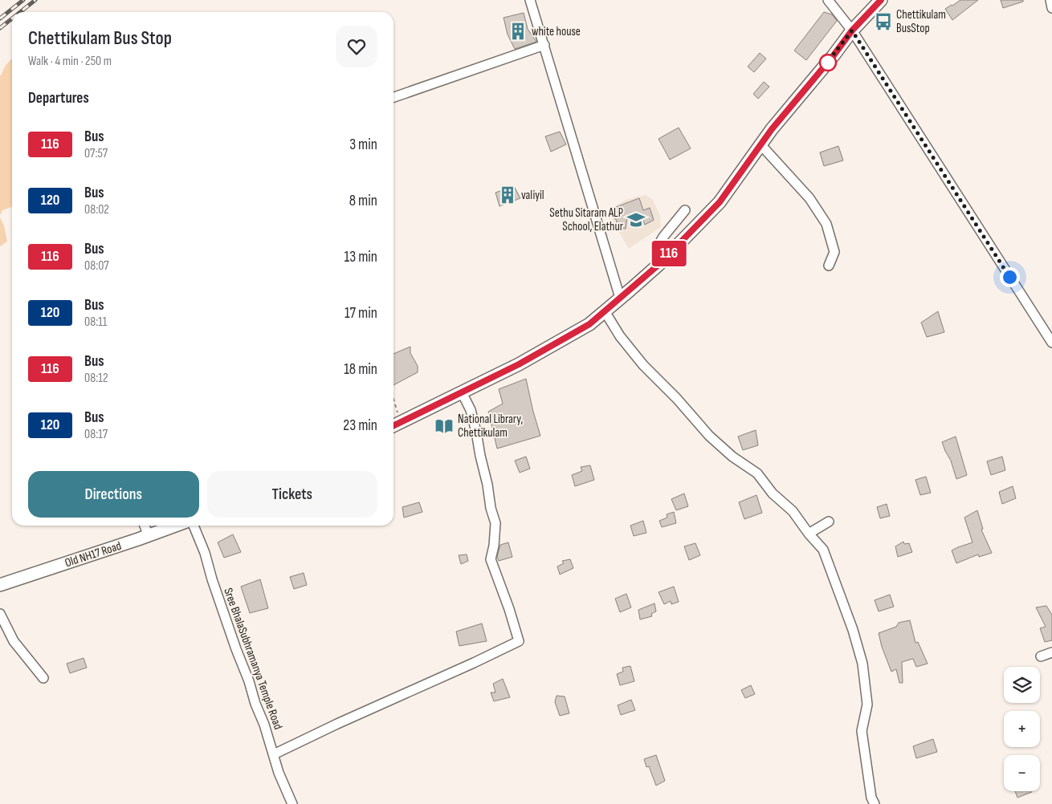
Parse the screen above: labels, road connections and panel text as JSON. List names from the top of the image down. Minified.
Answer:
{"streets":{"main road":["Old NH17 Road"],"street":["Sree BhalaSubhramanya Temple Road"]},"places":{"bus stop":["Chettikulam BusStop"],"building":["white house","valiyil"],"school or university":["Sethu Sitaram ALP School, Elathur"],"library":["National Library, Chettikulam"]},"lines":["bus line 116"],"page":{"on_map":"116","heading":[["Chettikulam Bus Stop","Walk · 4 min · 250 m"],"Departures"],"list":[{"mark":"116","name":"Bus","note":"07:57","value":"3 min"},{"mark":"120","name":"Bus","note":"08:02","value":"8 min"},{"mark":"116","name":"Bus","note":"08:07","value":"13 min"},{"mark":"120","name":"Bus","note":"08:11","value":"17 min"},{"mark":"116","name":"Bus","note":"08:12","value":"18 min"},{"mark":"120","name":"Bus","note":"08:17","value":"23 min"}],"buttons":["Directions","Tickets"],"map_buttons":["+","−"]}}
